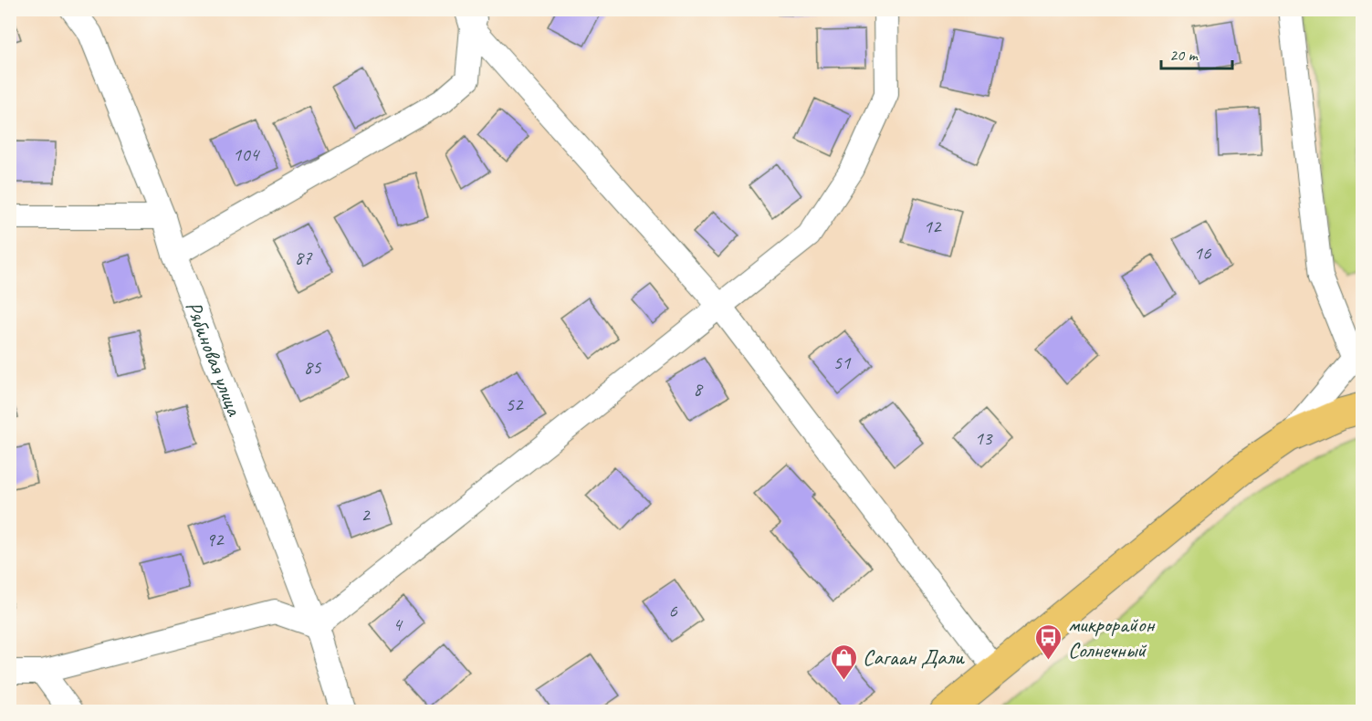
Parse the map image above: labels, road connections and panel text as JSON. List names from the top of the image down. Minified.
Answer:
{"streets":{"street":["Рябиновая улица"]},"places":{"bus stop":["микрорайон Солнечный"],"shop":["Сагаан Дали"]},"house_numbers":["104","12","16","87","51","85","8","52","13","2","92","6","4"],"scale_bar":"20 m"}
